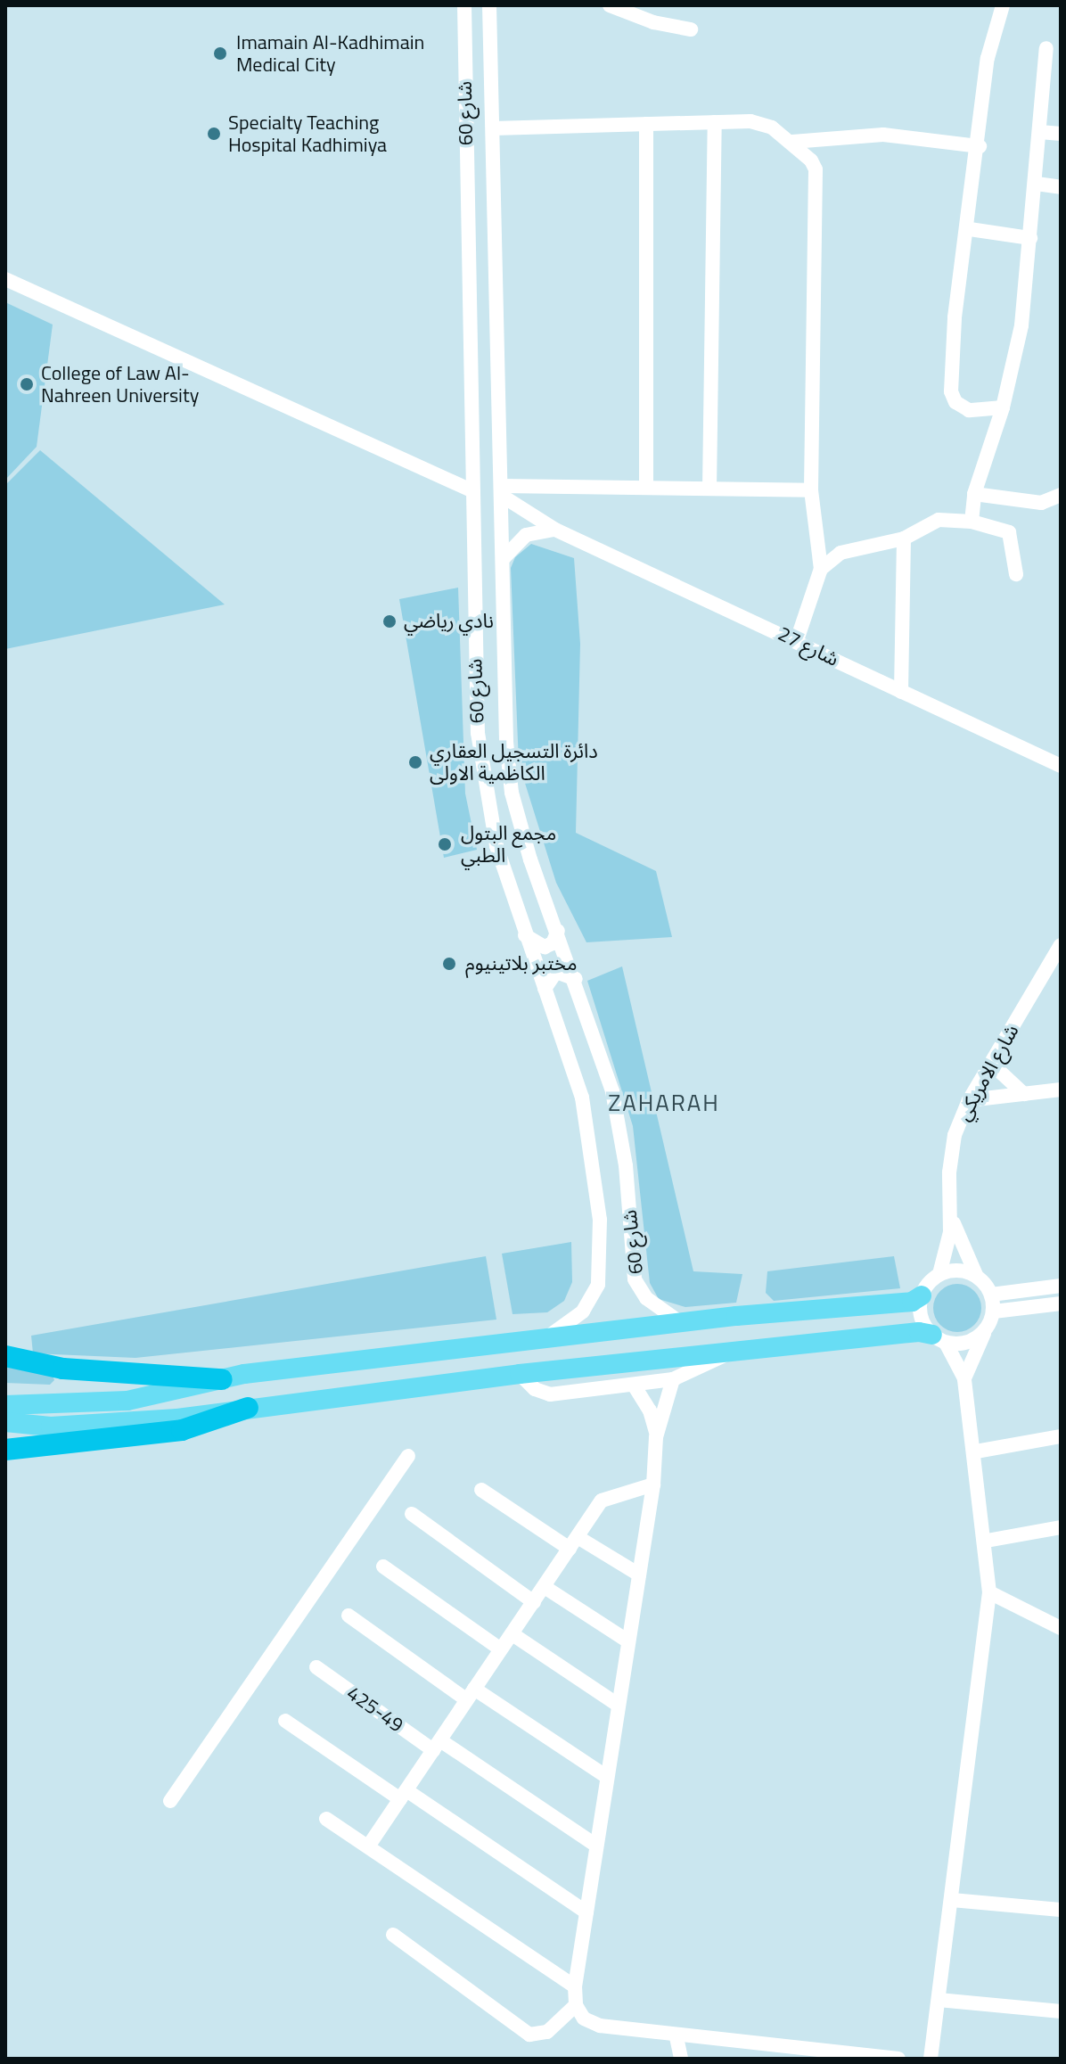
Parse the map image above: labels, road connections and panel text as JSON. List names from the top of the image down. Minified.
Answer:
{"streets":{"street":["شارع 60","شارع 27","شارع الامريكي","425-49"]},"crossings":[["شارع 60","شارع 27"]],"districts":["ZAHARAH"],"places":["Imamain Al-Kadhimain Medical City","Specialty Teaching Hospital Kadhimiya","College of Law Al- Nahreen University","نادي رياضي","دائرة التسجيل العقاري الكاظمية الاولى","مجمع البتول الطبي","مختبر بلاتينيوم"]}
